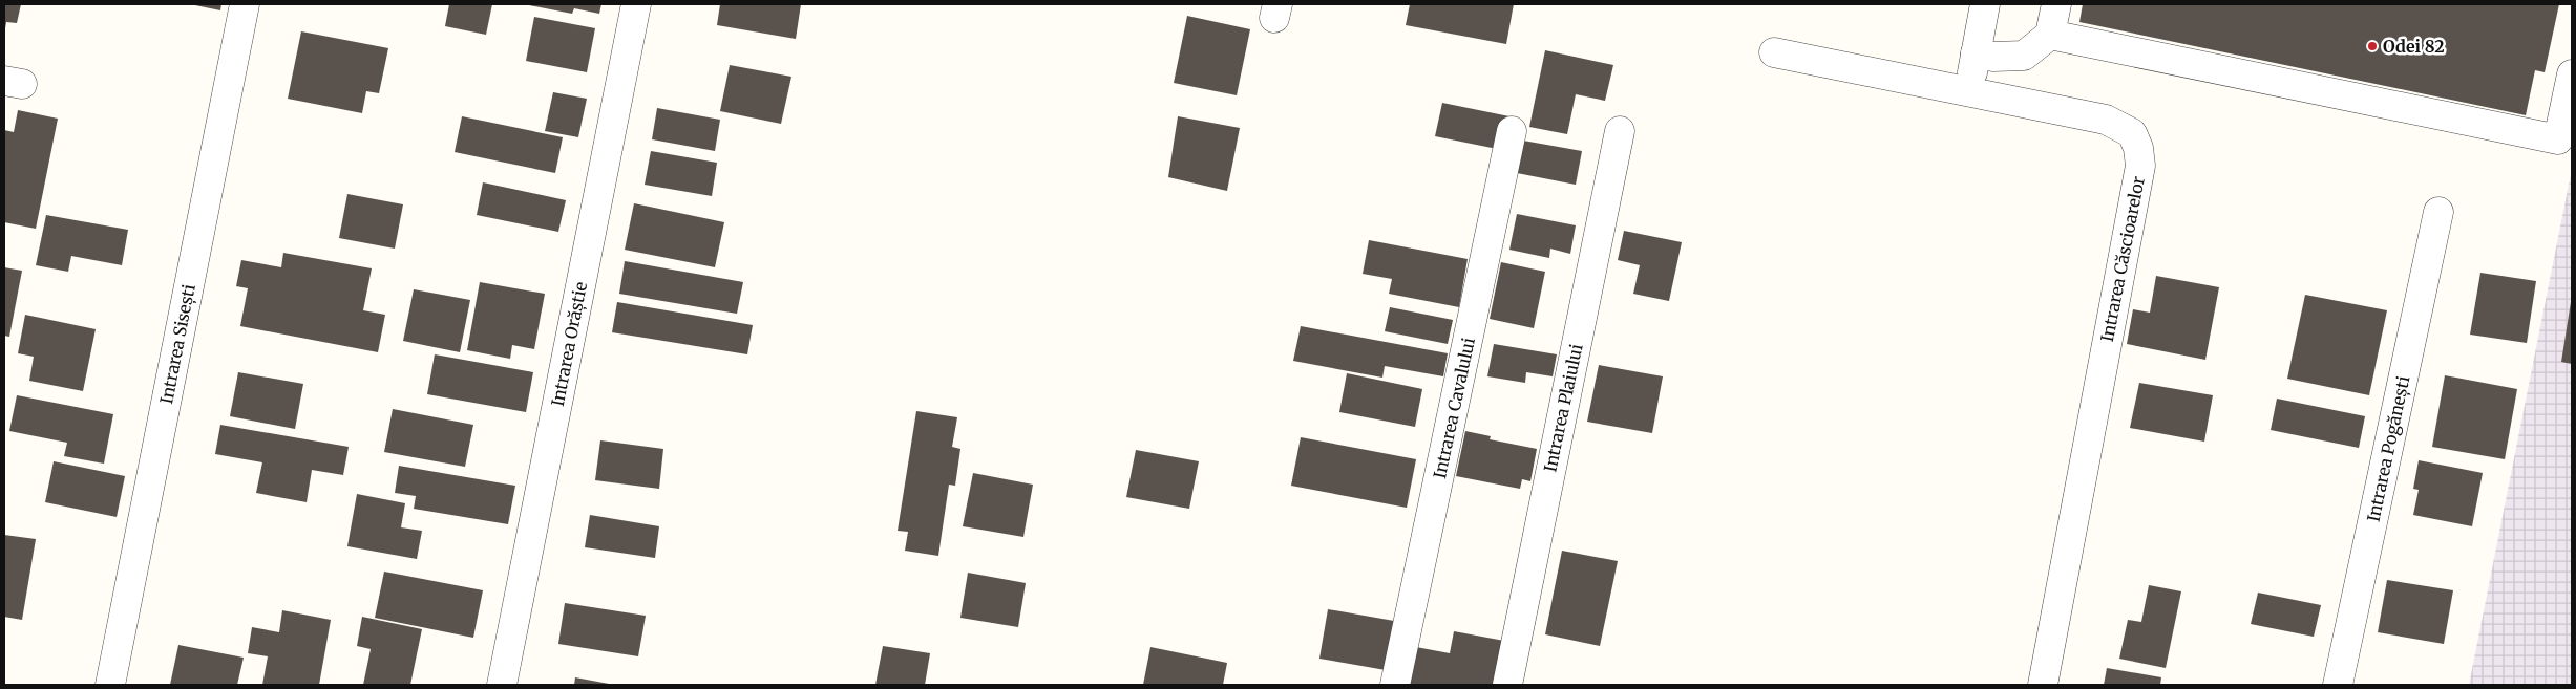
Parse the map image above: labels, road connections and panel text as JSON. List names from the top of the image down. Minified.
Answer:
{"streets":{"street":["Intrarea Căscioarelor","Intrarea Sisești","Intrarea Orăștie","Intrarea Cavalului","Intrarea Plaiului","Intrarea Pogănești"]},"places":["Odei 82"]}
